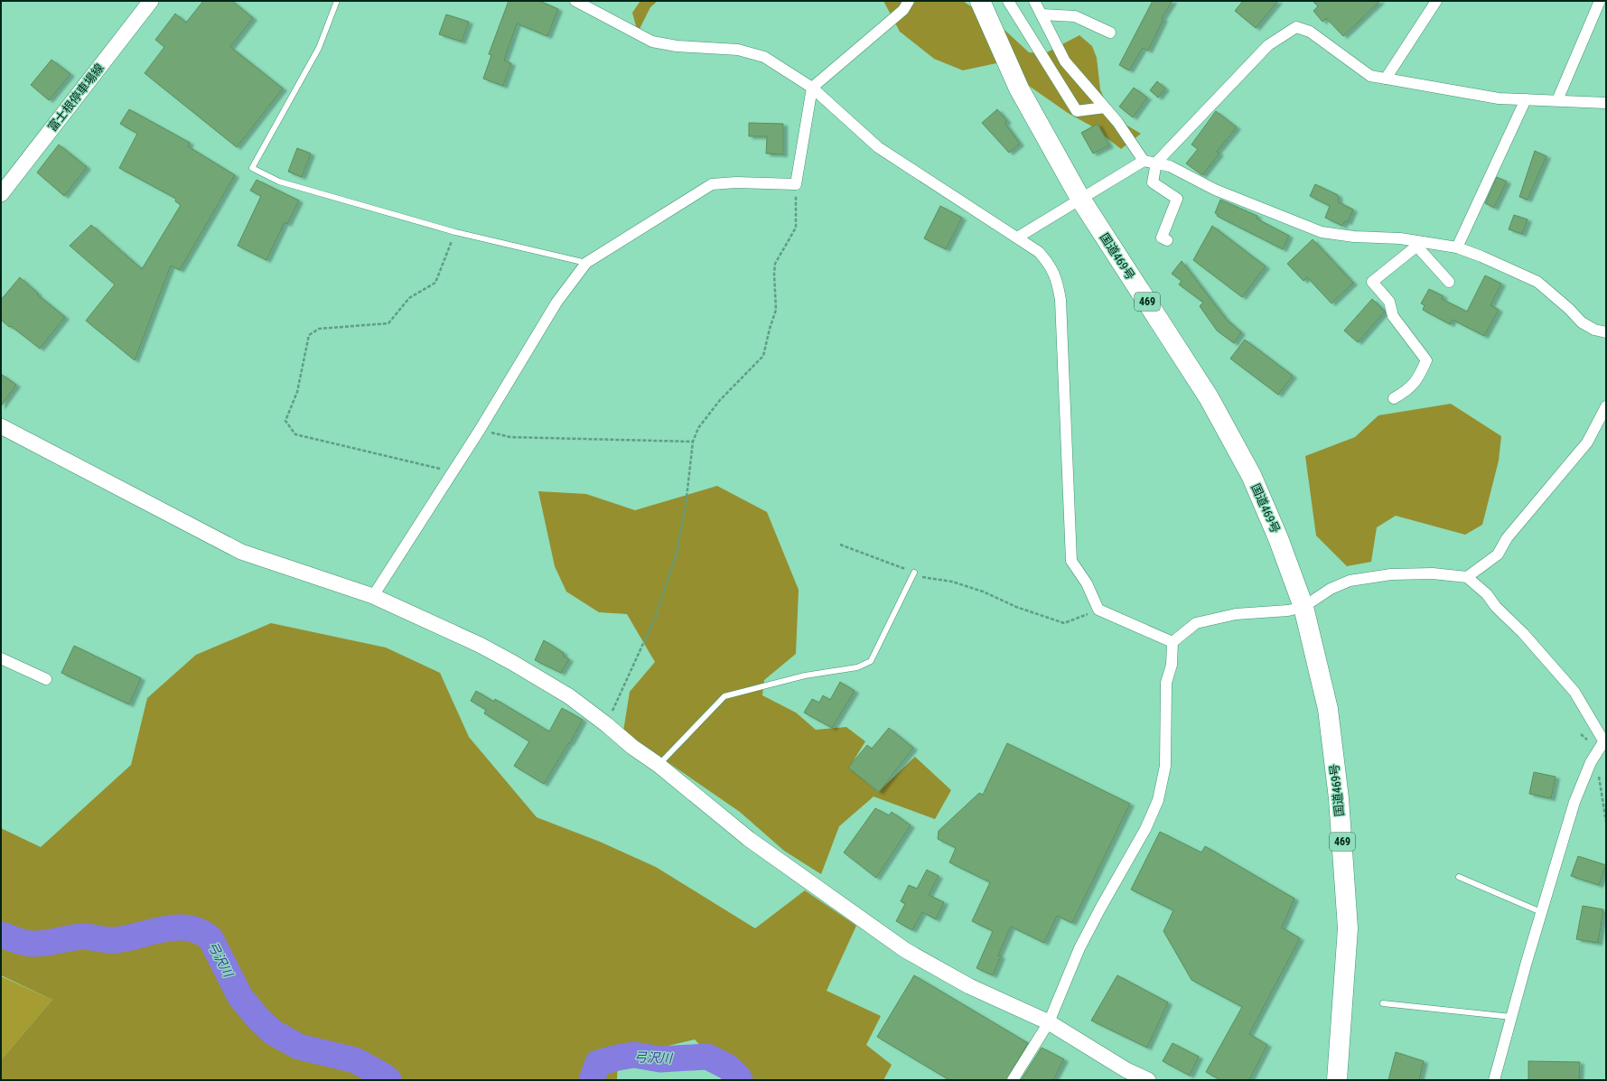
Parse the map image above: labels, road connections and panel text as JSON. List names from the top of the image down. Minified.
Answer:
{"streets":{"highway":["国道469号","469"],"street":["富士根停車場線"]},"water":["弓沢川"]}
